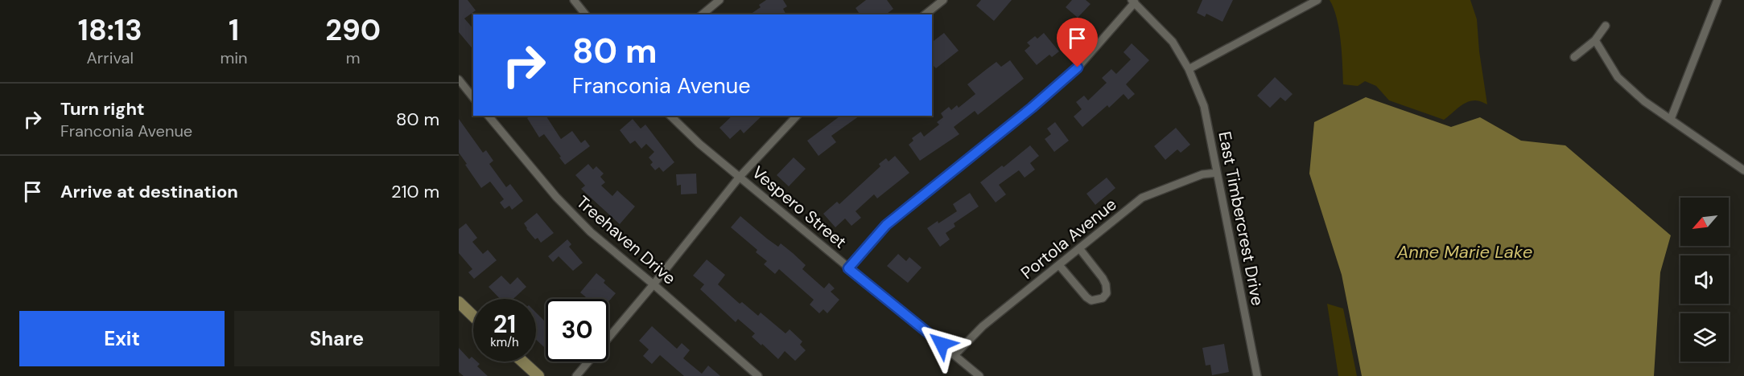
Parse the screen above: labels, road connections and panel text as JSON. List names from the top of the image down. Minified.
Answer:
{"streets":{"street":["Vespero Street","East Timbercrest Drive","Portola Avenue","Treehaven Drive"]},"crossings":[["Vespero Street","Portola Avenue"],["East Timbercrest Drive","Portola Avenue"]],"water":["Anne Marie Lake"],"north":"bottom left","page":{"eta":["18:13","Arrival","1","min","290","m"],"turn":["80 m","Franconia Avenue"],"list":[{"name":"Turn right","note":"Franconia Avenue","value":"80 m"},{"name":"Arrive at destination","value":"210 m"}],"speed":"21 km/h","limit":"30","buttons":["Exit","Share"]}}
